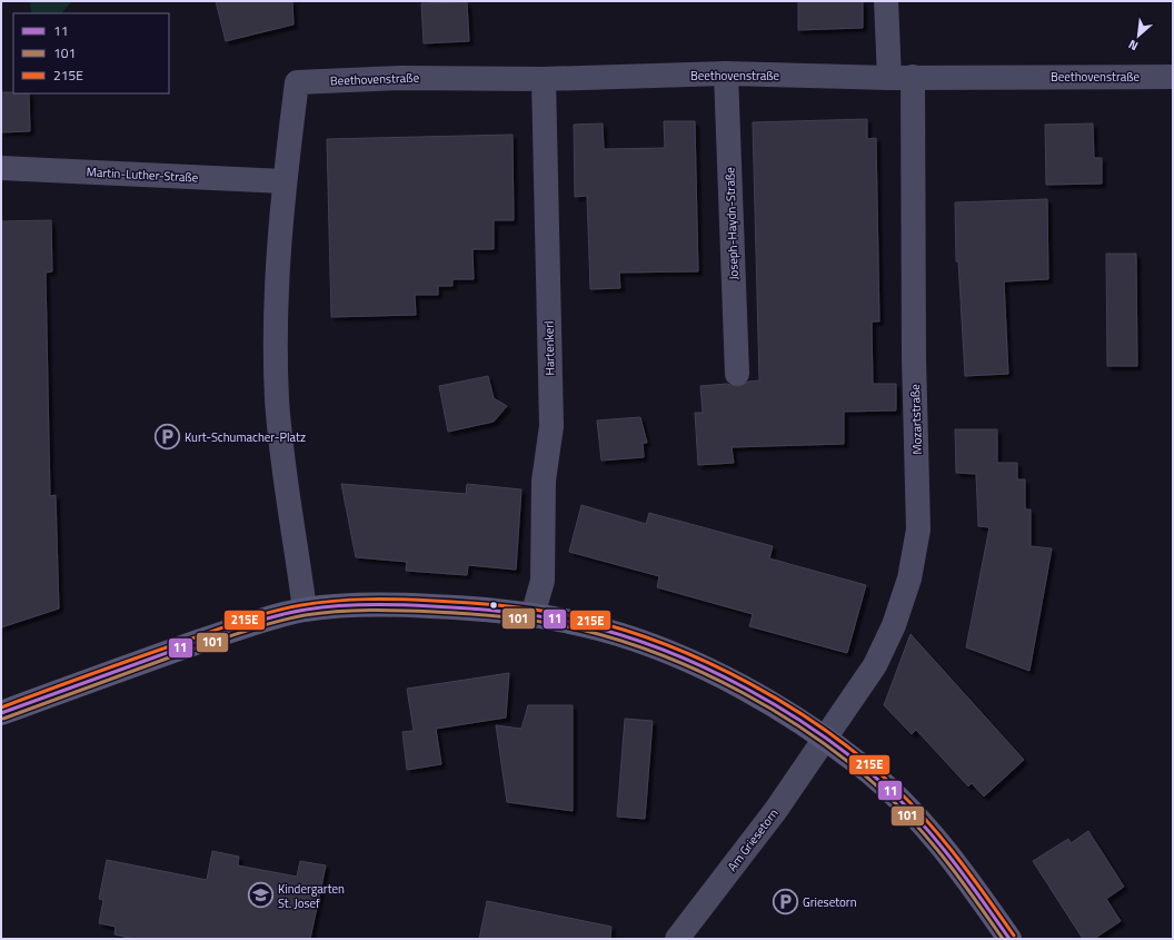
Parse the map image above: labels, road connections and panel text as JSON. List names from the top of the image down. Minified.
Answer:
{"streets":{"street":["Beethovenstraße","Martin-Luther-Straße","Joseph-Haydn-Straße","Hartenkerl","Mozartstraße","Am Griesetorn"]},"crossings":[["Beethovenstraße","Martin-Luther-Straße"],["Beethovenstraße","Joseph-Haydn-Straße"],["Beethovenstraße","Hartenkerl"],["Beethovenstraße","Mozartstraße"],["Mozartstraße","Am Griesetorn"]],"places":{"parking":["Kurt-Schumacher-Platz","Griesetorn"],"school or university":["Kindergarten St. Josef"]},"lines":["transit line 215E","transit line 11","transit line 101"],"legend":["11","101","215E"],"north":"bottom left"}
